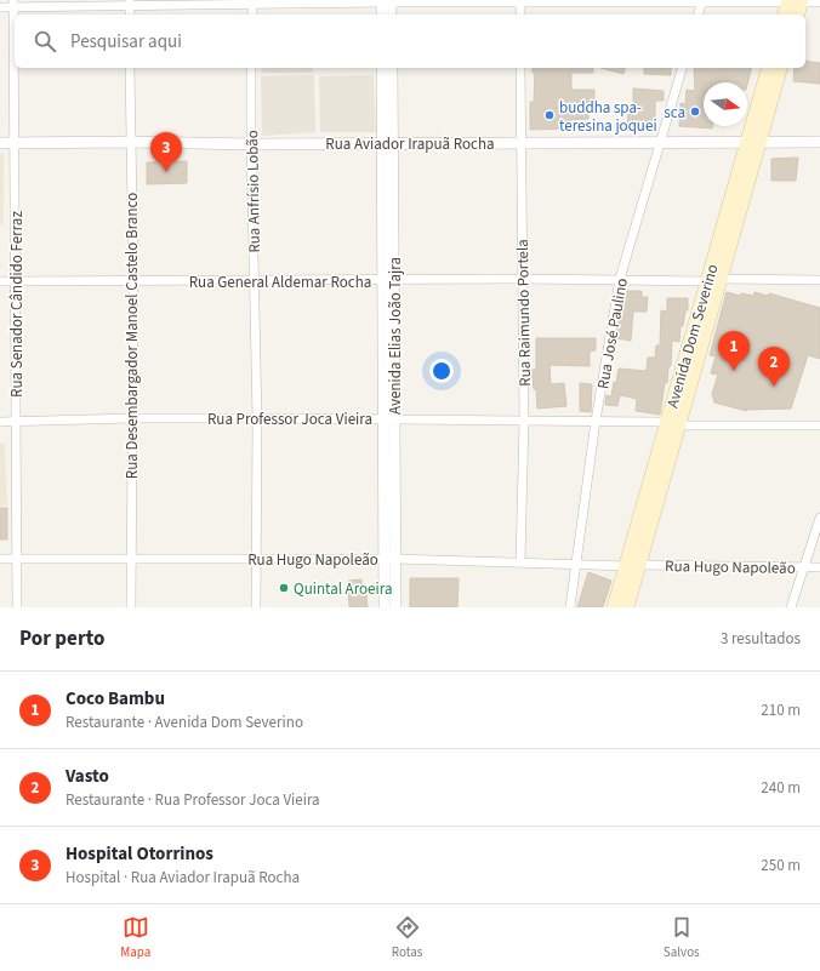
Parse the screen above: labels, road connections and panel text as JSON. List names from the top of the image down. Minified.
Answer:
{"streets":{"main road":["Avenida Dom Severino"],"street":["Rua Aviador Irapuã Rocha","Rua Anfrísio Lobão","Rua General Aldemar Rocha","Rua Senador Cândido Ferraz","Rua Raimundo Portela","Rua José Paulino","Rua Desembargador Manoel Castelo Branco","Avenida Elias João Tajra","Rua Professor Joca Vieira","Rua Hugo Napoleão"]},"crossings":[["Rua Aviador Irapuã Rocha","Rua Anfrísio Lobão"],["Rua Aviador Irapuã Rocha","Rua Senador Cândido Ferraz"],["Rua Aviador Irapuã Rocha","Rua Raimundo Portela"],["Rua Aviador Irapuã Rocha","Rua José Paulino"],["Rua Aviador Irapuã Rocha","Rua Desembargador Manoel Castelo Branco"],["Rua Aviador Irapuã Rocha","Avenida Elias João Tajra"],["Rua Aviador Irapuã Rocha","Avenida Dom Severino"],["Rua Anfrísio Lobão","Rua General Aldemar Rocha"],["Rua Anfrísio Lobão","Rua Professor Joca Vieira"],["Rua Anfrísio Lobão","Rua Hugo Napoleão"],["Rua General Aldemar Rocha","Rua Senador Cândido Ferraz"],["Rua General Aldemar Rocha","Rua Raimundo Portela"],["Rua General Aldemar Rocha","Rua José Paulino"],["Rua General Aldemar Rocha","Rua Desembargador Manoel Castelo Branco"],["Rua General Aldemar Rocha","Avenida Elias João Tajra"],["Rua General Aldemar Rocha","Avenida Dom Severino"],["Rua Senador Cândido Ferraz","Rua Professor Joca Vieira"],["Rua Senador Cândido Ferraz","Rua Hugo Napoleão"],["Rua Raimundo Portela","Rua Professor Joca Vieira"],["Rua Raimundo Portela","Rua Hugo Napoleão"],["Rua José Paulino","Rua Professor Joca Vieira"],["Rua José Paulino","Rua Hugo Napoleão"],["Rua Desembargador Manoel Castelo Branco","Rua Professor Joca Vieira"],["Rua Desembargador Manoel Castelo Branco","Rua Hugo Napoleão"],["Avenida Elias João Tajra","Rua Professor Joca Vieira"],["Avenida Elias João Tajra","Rua Hugo Napoleão"],["Avenida Dom Severino","Rua Professor Joca Vieira"],["Avenida Dom Severino","Rua Hugo Napoleão"]],"places":["sca","buddha spa- teresina joquei","Quintal Aroeira"],"north":"right","page":{"search":"Pesquisar aqui","pins":["3","1","2"],"heading":["Por perto","3 resultados"],"list":[{"mark":"1","name":"Coco Bambu","note":"Restaurante · Avenida Dom Severino","value":"210 m"},{"mark":"2","name":"Vasto","note":"Restaurante · Rua Professor Joca Vieira","value":"240 m"},{"mark":"3","name":"Hospital Otorrinos","note":"Hospital · Rua Aviador Irapuã Rocha","value":"250 m"}],"nav":["Mapa","Rotas","Salvos"]}}
